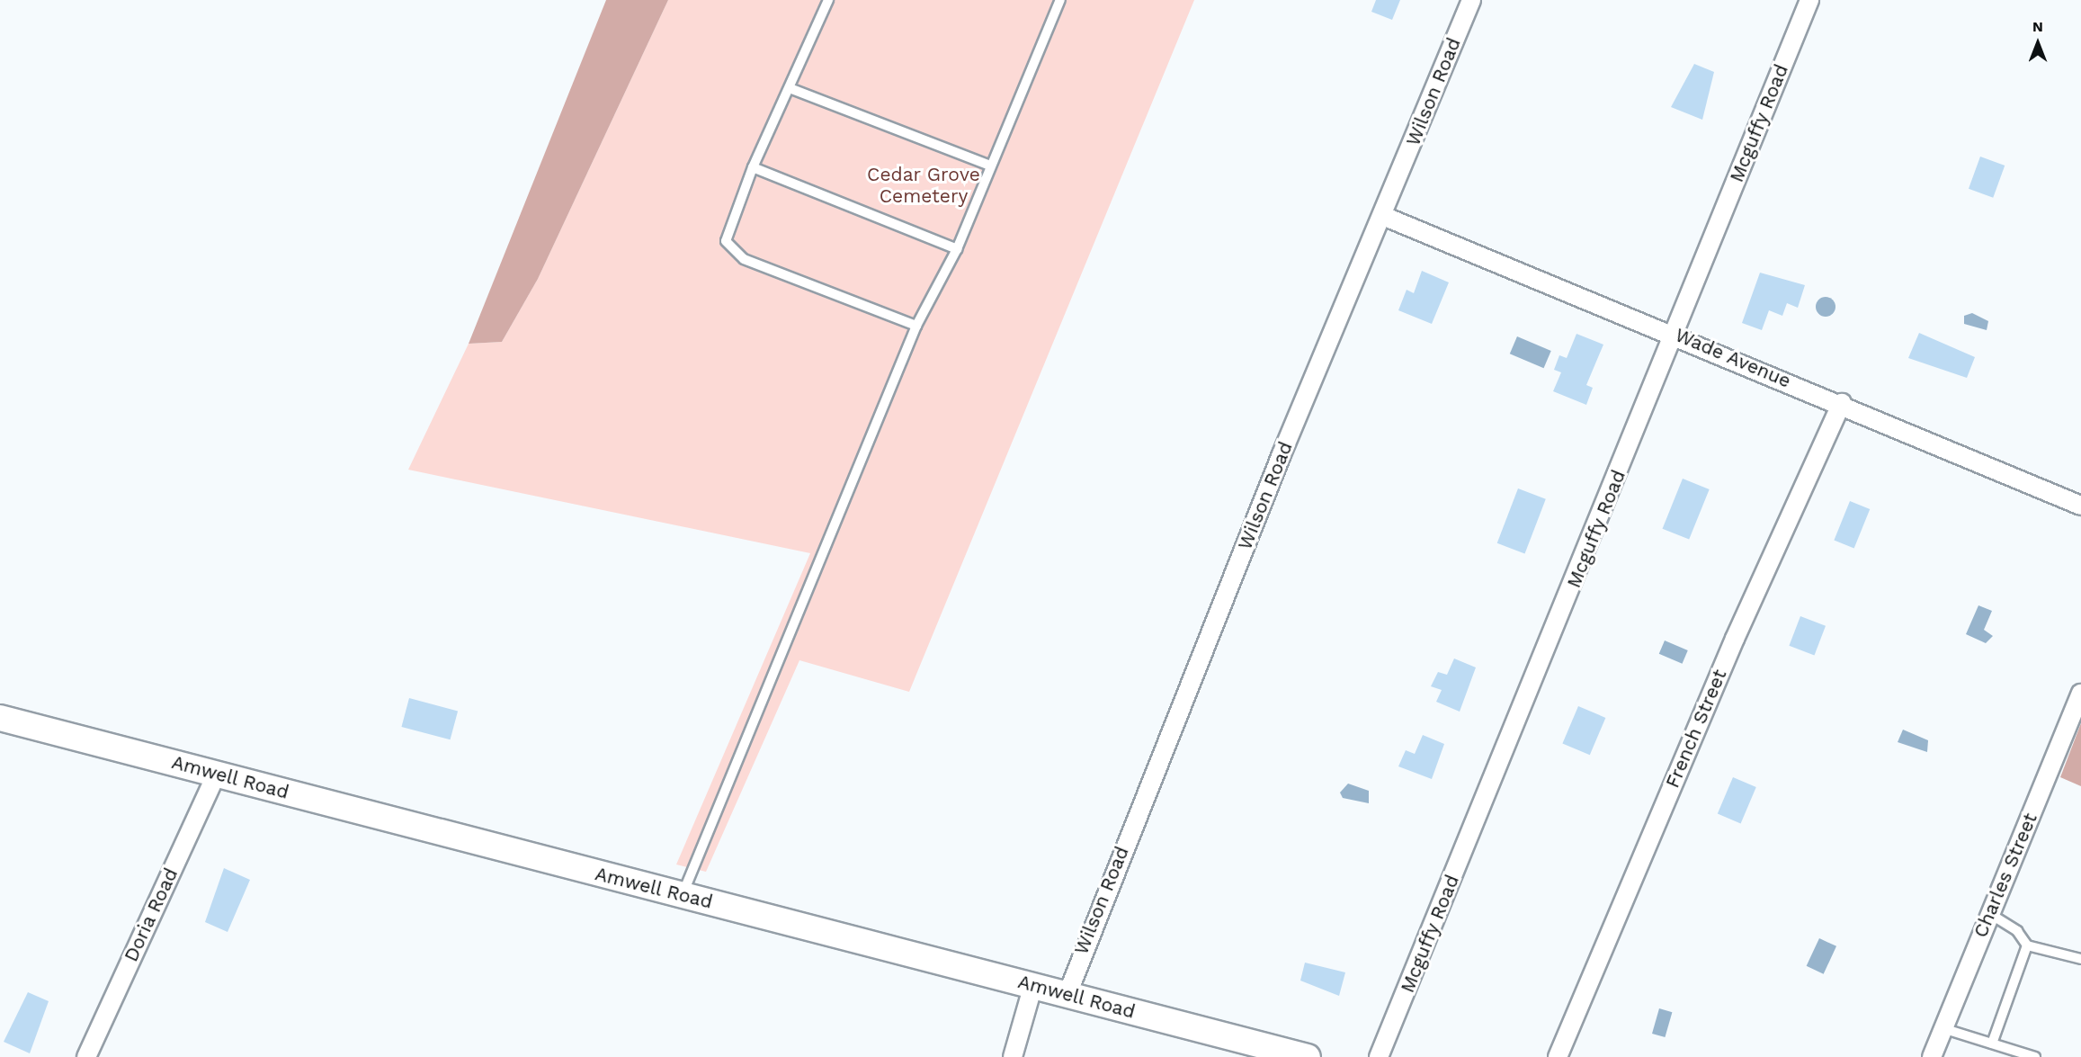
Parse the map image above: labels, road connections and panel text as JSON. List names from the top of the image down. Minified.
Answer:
{"streets":{"main road":["Amwell Road"],"street":["Wilson Road","Mcguffy Road","Wade Avenue","French Street","Charles Street","Doria Road"]},"crossings":[["Wilson Road","Wade Avenue"],["Wilson Road","Amwell Road"],["Mcguffy Road","Wade Avenue"],["Wade Avenue","French Street"],["Amwell Road","Doria Road"]],"parks":["Cedar Grove Cemetery"],"north":"top"}
